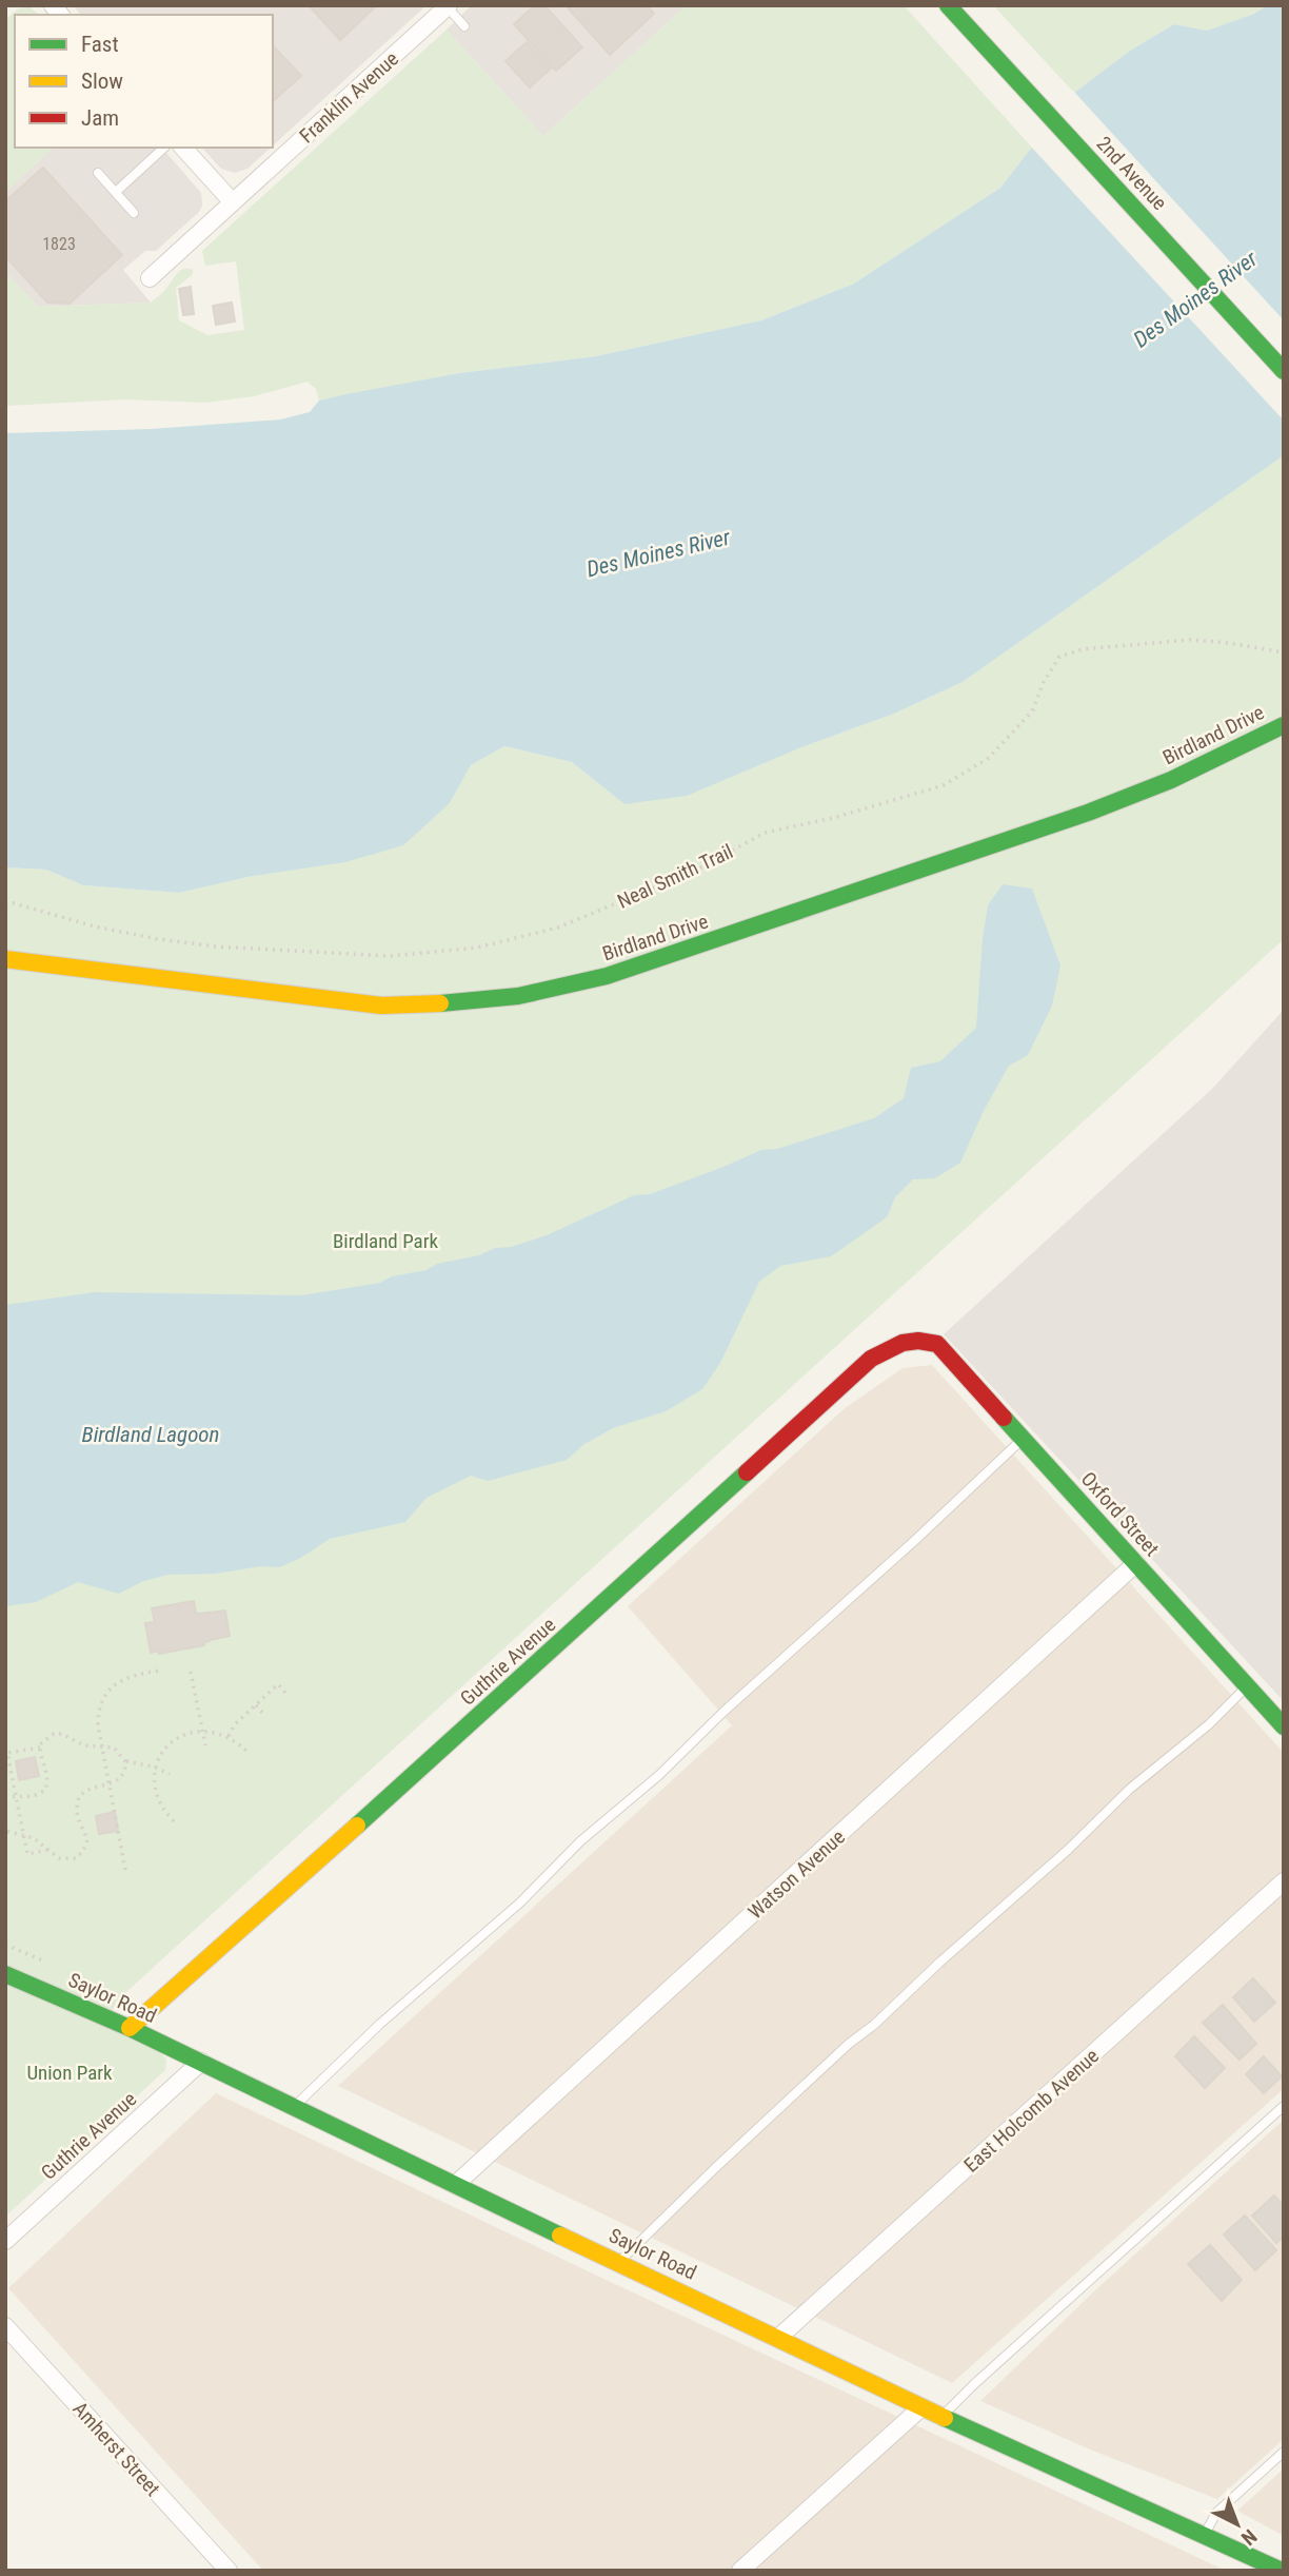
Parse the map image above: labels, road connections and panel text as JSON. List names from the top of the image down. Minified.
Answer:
{"streets":{"street":["Franklin Avenue","2nd Avenue","Birdland Drive","Oxford Street","Guthrie Avenue","Watson Avenue","Saylor Road","East Holcomb Avenue","Amherst Street"],"path":["Neal Smith Trail"]},"crossings":[["Oxford Street","Guthrie Avenue"],["Oxford Street","Watson Avenue"],["Guthrie Avenue","Saylor Road"],["Watson Avenue","Saylor Road"],["Saylor Road","East Holcomb Avenue"]],"water":["Des Moines River","Birdland Lagoon"],"parks":["Birdland Park","Union Park"],"house_numbers":["1823"],"legend":["Fast","Slow","Jam"],"north":"bottom right"}
